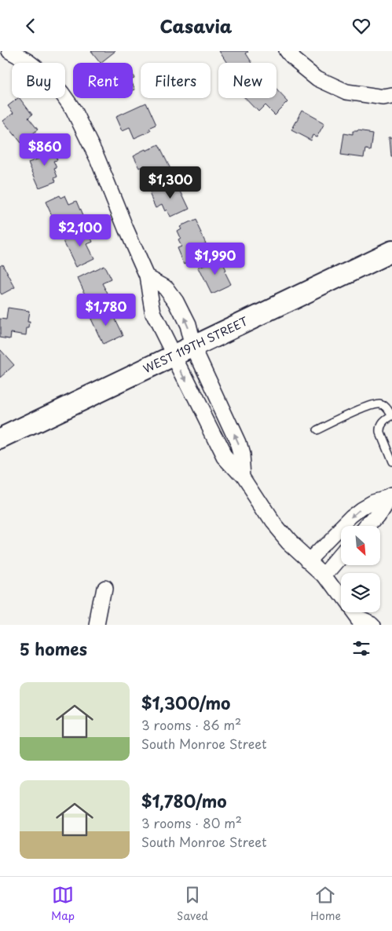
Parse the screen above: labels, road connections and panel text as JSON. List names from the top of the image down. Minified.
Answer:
{"streets":{"main road":["WEST 119TH STREET"]},"north":"bottom right","page":{"header":"Casavia","chip":["Buy","Rent","Filters","New"],"price":["$860","$1,300","$2,100","$1,990","$1,780"],"heading":"5 homes","list":[{"name":"$1,300/mo","note":"3 rooms · 86 m² · South Monroe Street"},{"name":"$1,780/mo","note":"3 rooms · 80 m² · South Monroe Street"}],"tabs":["Map","Saved","Home"]}}
